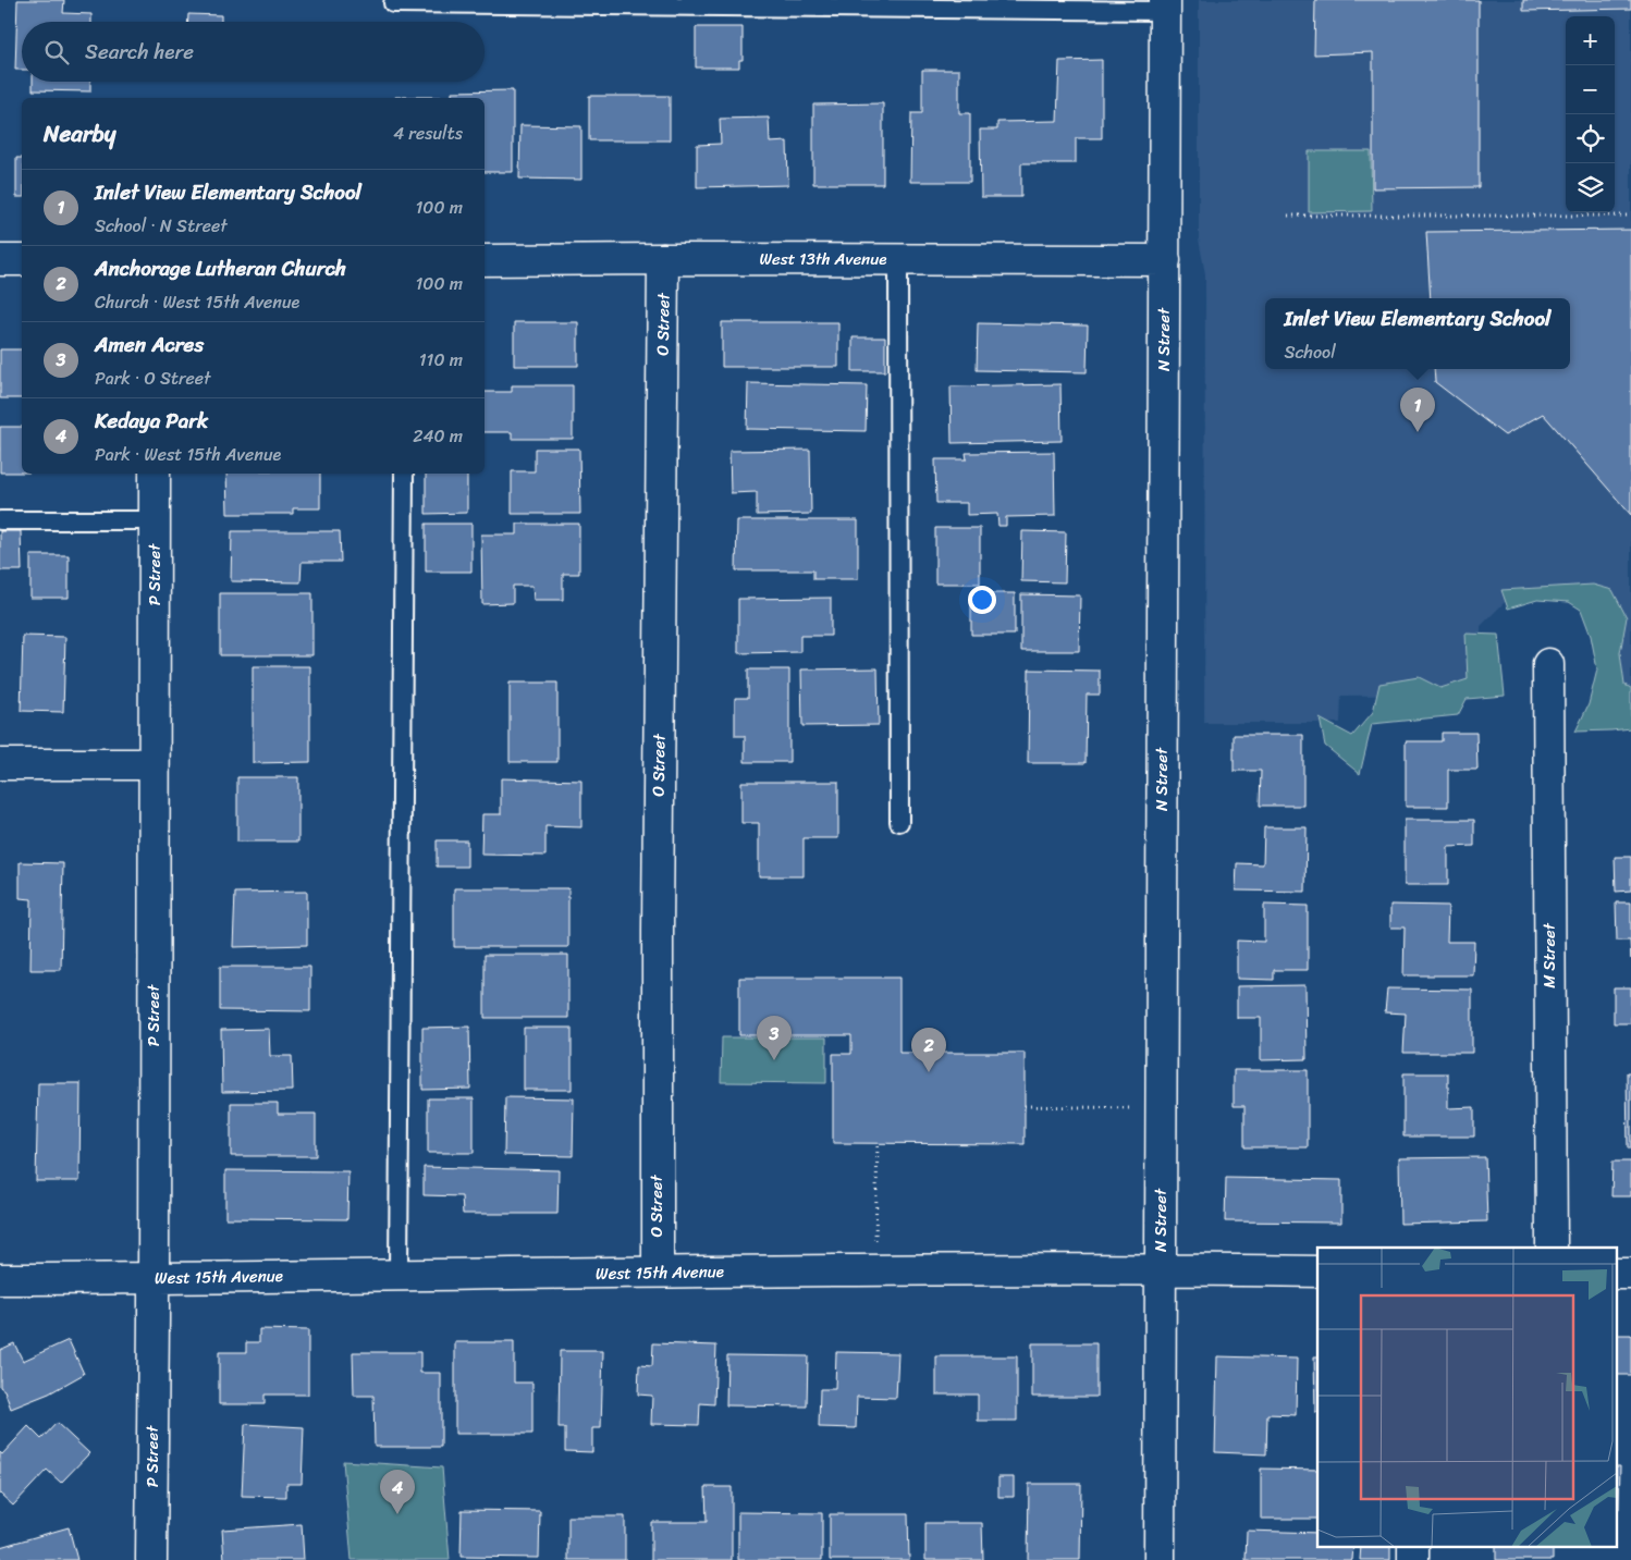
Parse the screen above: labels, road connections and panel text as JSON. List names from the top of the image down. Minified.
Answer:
{"streets":{"street":["West 13th Avenue","O Street","N Street","P Street","M Street","West 15th Avenue"]},"crossings":[["West 13th Avenue","O Street"],["West 13th Avenue","N Street"],["O Street","West 15th Avenue"],["N Street","West 15th Avenue"],["P Street","West 15th Avenue"]],"page":{"map_buttons":["+","−"],"search":"Search here","heading":["Nearby","4 results"],"list":[{"mark":"1","name":"Inlet View Elementary School","note":"School · N Street","value":"100 m"},{"mark":"2","name":"Anchorage Lutheran Church","note":"Church · West 15th Avenue","value":"100 m"},{"mark":"3","name":"Amen Acres","note":"Park · O Street","value":"110 m"},{"mark":"4","name":"Kedaya Park","note":"Park · West 15th Avenue","value":"240 m"}],"popup":["Inlet View Elementary School","School"],"pins":["1","3","2","4"]}}
